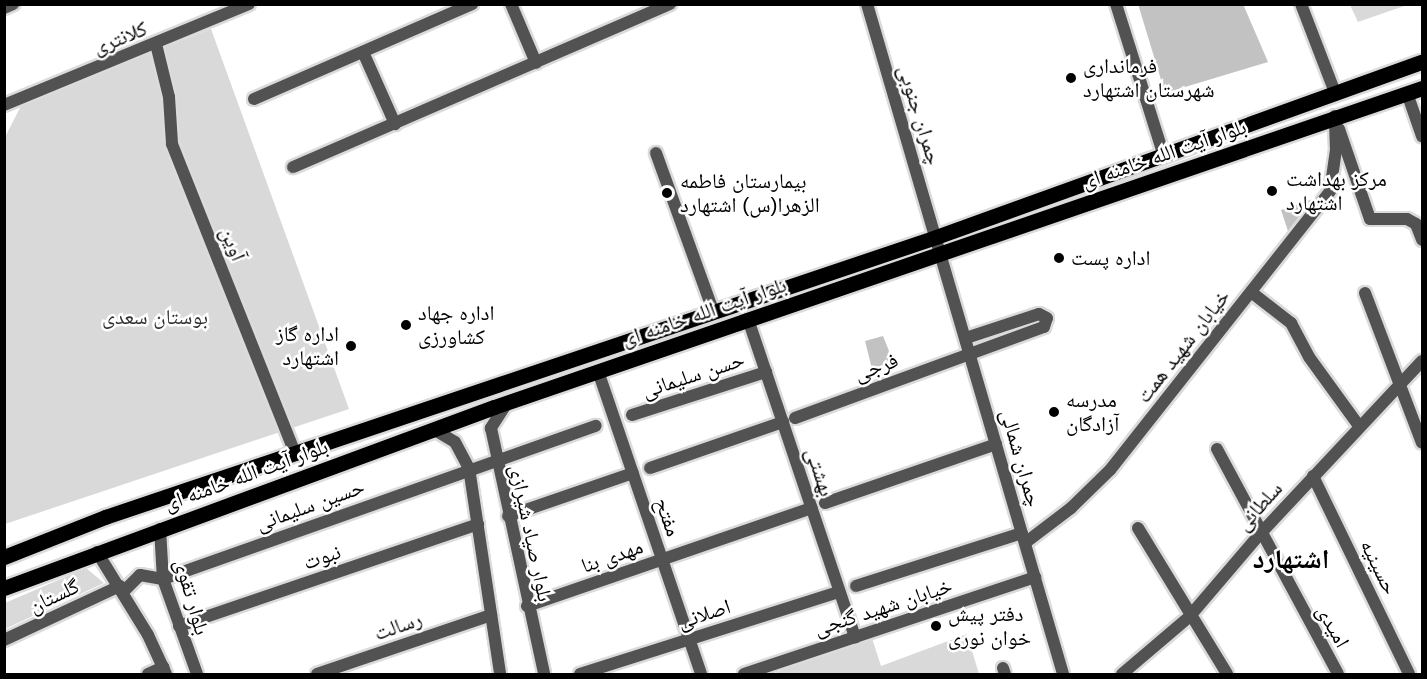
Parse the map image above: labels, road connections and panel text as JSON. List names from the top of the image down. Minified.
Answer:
{"streets":{"main road":["بلوار آیت الله خامنه ای"],"street":["کلانتری","چمران جنوبی","آوین","خیابان شهید همت","فرجی","حسن سلیمانی","چمران شمالی","بهشتی","حسین سلیمانی","سلطانی","مفتح","بلوار صیاد شیرازی","مهدی بنا","نبوت","حسینیه","گلستان","بلوار تقوی","خیابان شهید گنجی","اصلانی","رسالت","امیدی"]},"crossings":[["کلانتری","آوین"],["چمران جنوبی","بلوار آیت الله خامنه ای"],["چمران جنوبی","چمران شمالی"],["بلوار آیت الله خامنه ای","آوین"],["بلوار آیت الله خامنه ای","خیابان شهید همت"],["بلوار آیت الله خامنه ای","چمران شمالی"],["بلوار آیت الله خامنه ای","بهشتی"],["بلوار آیت الله خامنه ای","مفتح"],["بلوار آیت الله خامنه ای","بلوار صیاد شیرازی"],["بلوار آیت الله خامنه ای","بلوار تقوی"],["خیابان شهید همت","چمران شمالی"],["فرجی","چمران شمالی"],["فرجی","بهشتی"],["حسن سلیمانی","بهشتی"],["چمران شمالی","خیابان شهید گنجی"],["بهشتی","مهدی بنا"],["بهشتی","خیابان شهید گنجی"],["بهشتی","اصلانی"],["حسین سلیمانی","بلوار صیاد شیرازی"],["حسین سلیمانی","گلستان"],["حسین سلیمانی","بلوار تقوی"],["سلطانی","حسینیه"],["سلطانی","امیدی"],["مفتح","مهدی بنا"],["مفتح","اصلانی"],["بلوار صیاد شیرازی","مهدی بنا"],["نبوت","بلوار تقوی"],["گلستان","بلوار تقوی"]],"districts":["اشتهارد"],"parks":["بوستان سعدی"],"places":["فرمانداری شهرستان اشتهارد","مرکز بهداشت اشتهارد","بیمارستان فاطمه الزهرا(س) اشتهارد","اداره پست","اداره جهاد کشاورزی","اداره گاز اشتهارد","مدرسه آزادگان","دفتر پیش خوان نوری"]}
